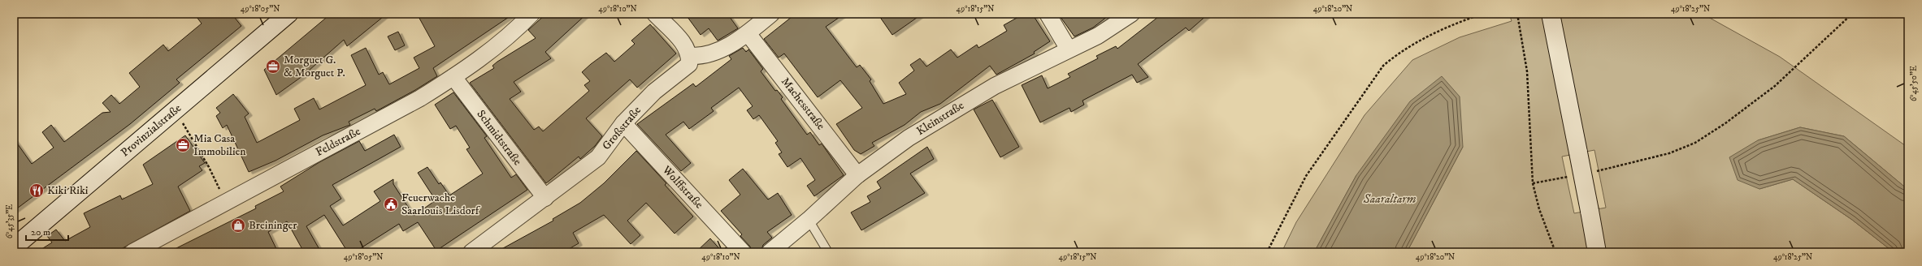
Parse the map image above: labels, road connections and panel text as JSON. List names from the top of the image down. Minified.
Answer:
{"streets":{"main road":["Provinzialstraße"],"street":["Machesstraße","Kleinstraße","Großstraße","Schmidtstraße","Feldstraße","Wolffstraße"]},"crossings":[["Machesstraße","Kleinstraße"],["Großstraße","Schmidtstraße"],["Großstraße","Wolffstraße"],["Schmidtstraße","Feldstraße"]],"water":["Saaraltarm"],"places":{"office":["Morguet G. & Morguet P.","Mia Casa Immobilien"],"restaurant":["Kiki Riki"],"public building":["Feuerwache Saarlouis Lisdorf"],"shop":["Breininger"]},"scale_bar":"20 m","coordinates":["49°18'05\"N","49°18'10\"N","49°18'15\"N","49°18'20\"N","49°18'25\"N","6°45'50\"E","6°45'35\"E"]}
